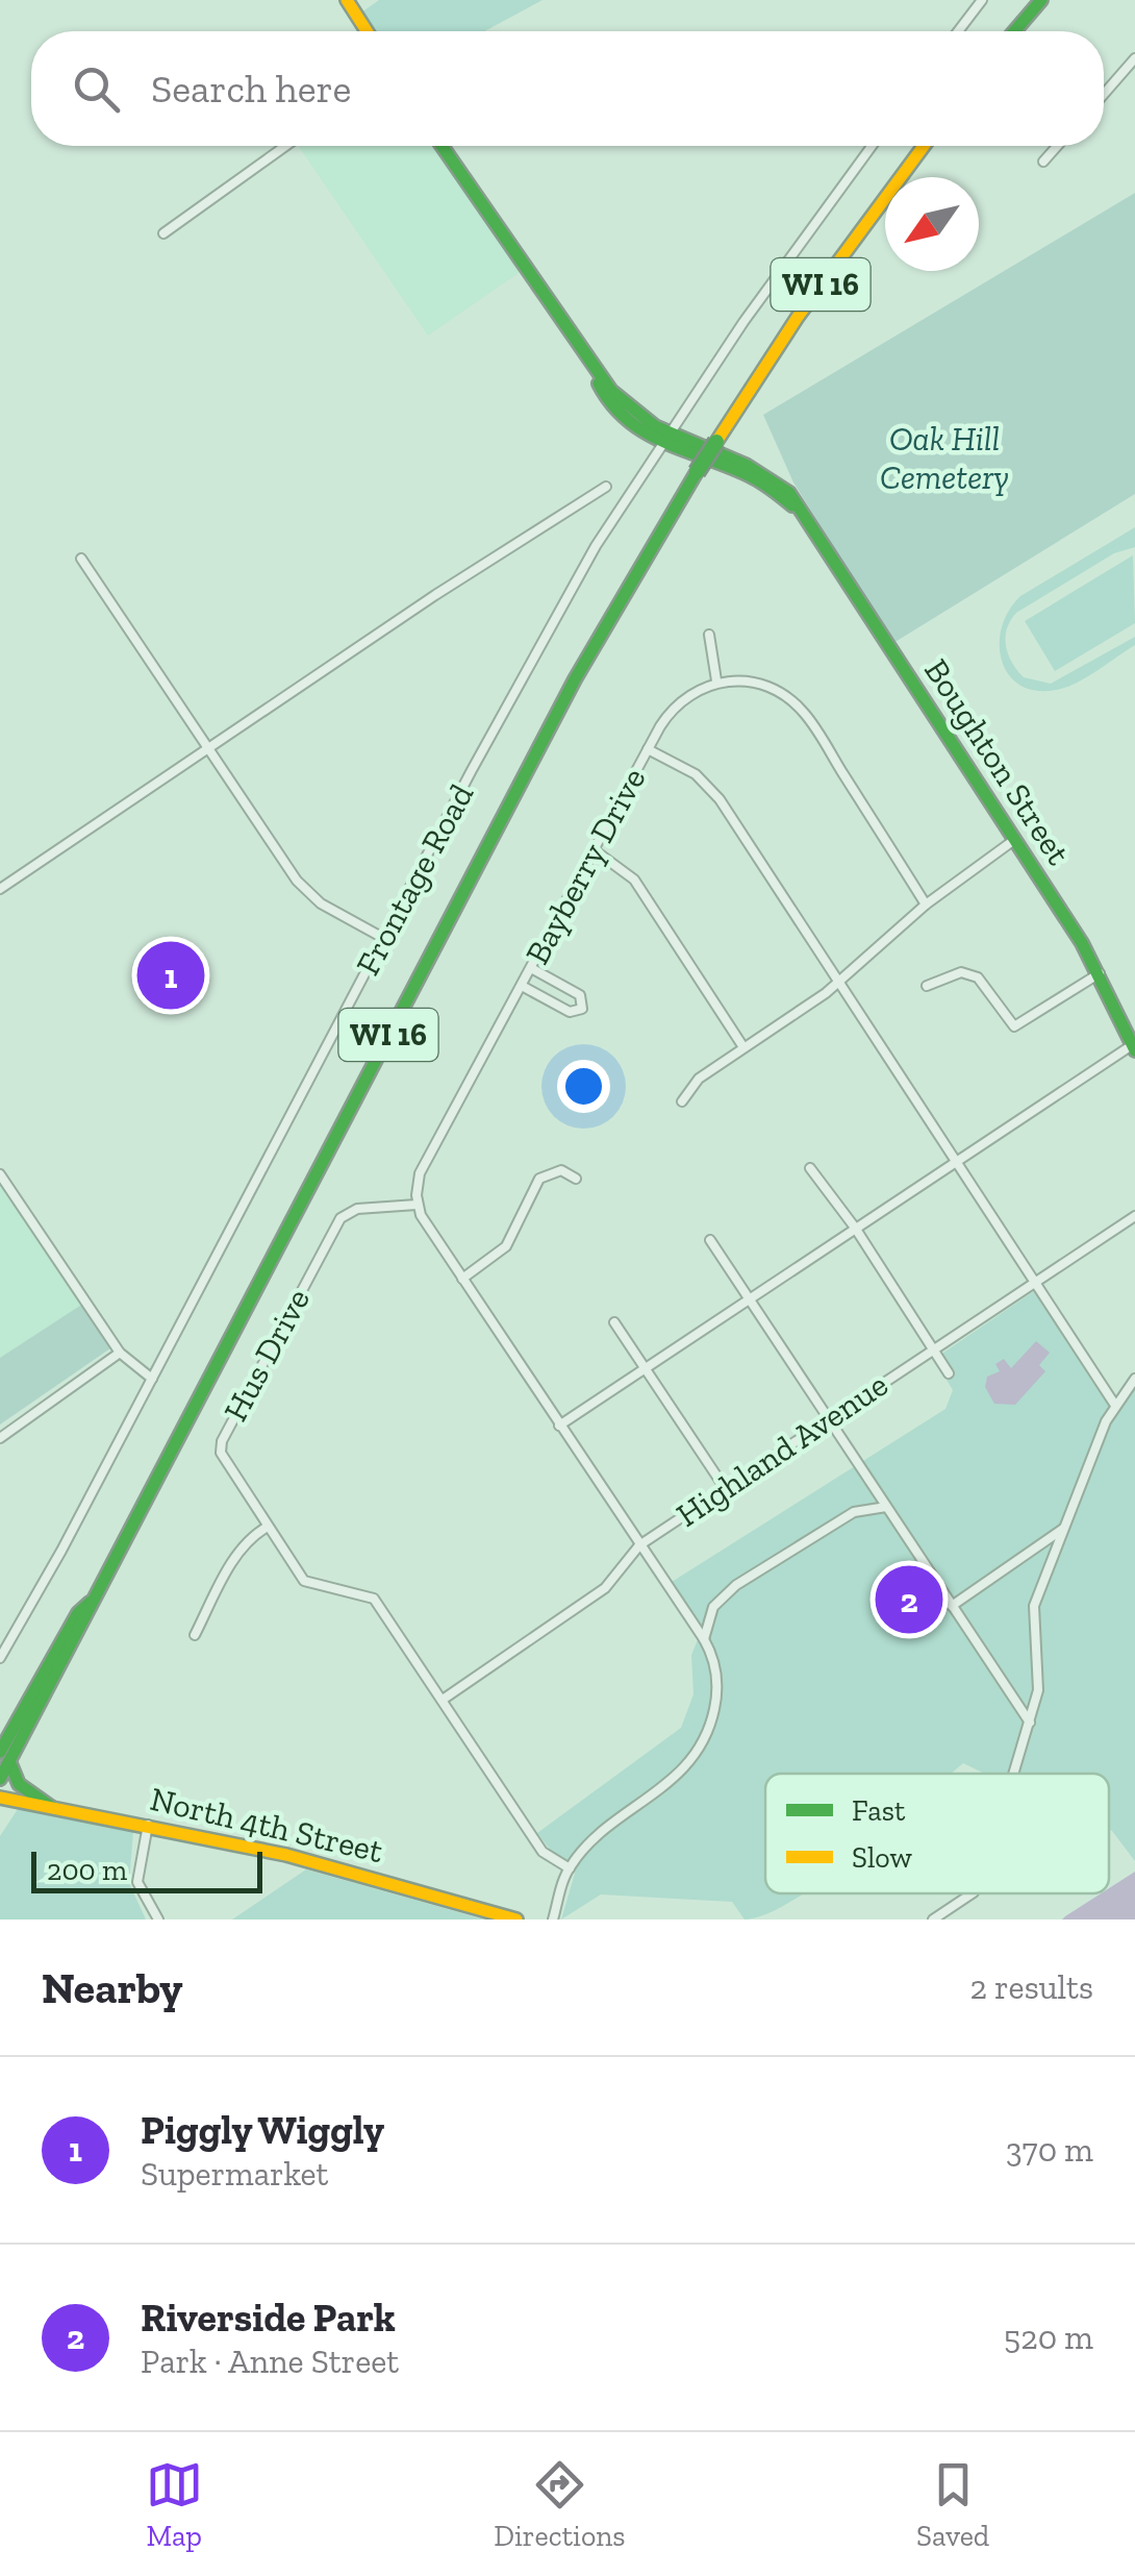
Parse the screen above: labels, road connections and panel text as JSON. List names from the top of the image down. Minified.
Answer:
{"streets":{"main road":["WI 16","Boughton Street","North 4th Street"],"street":["Bayberry Drive","Frontage Road","Hus Drive","Highland Avenue"]},"crossings":[["Boughton Street","Frontage Road"],["Bayberry Drive","Hus Drive"],["Hus Drive","Highland Avenue"]],"parks":["Oak Hill Cemetery"],"legend":["Fast","Slow"],"scale_bar":"200 m","north":"bottom left","page":{"search":"Search here","pins":["1","2"],"scale":"200 m","heading":["Nearby","2 results"],"list":[{"mark":"1","name":"Piggly Wiggly","note":"Supermarket","value":"370 m"},{"mark":"2","name":"Riverside Park","note":"Park · Anne Street","value":"520 m"}],"nav":["Map","Directions","Saved"]}}
